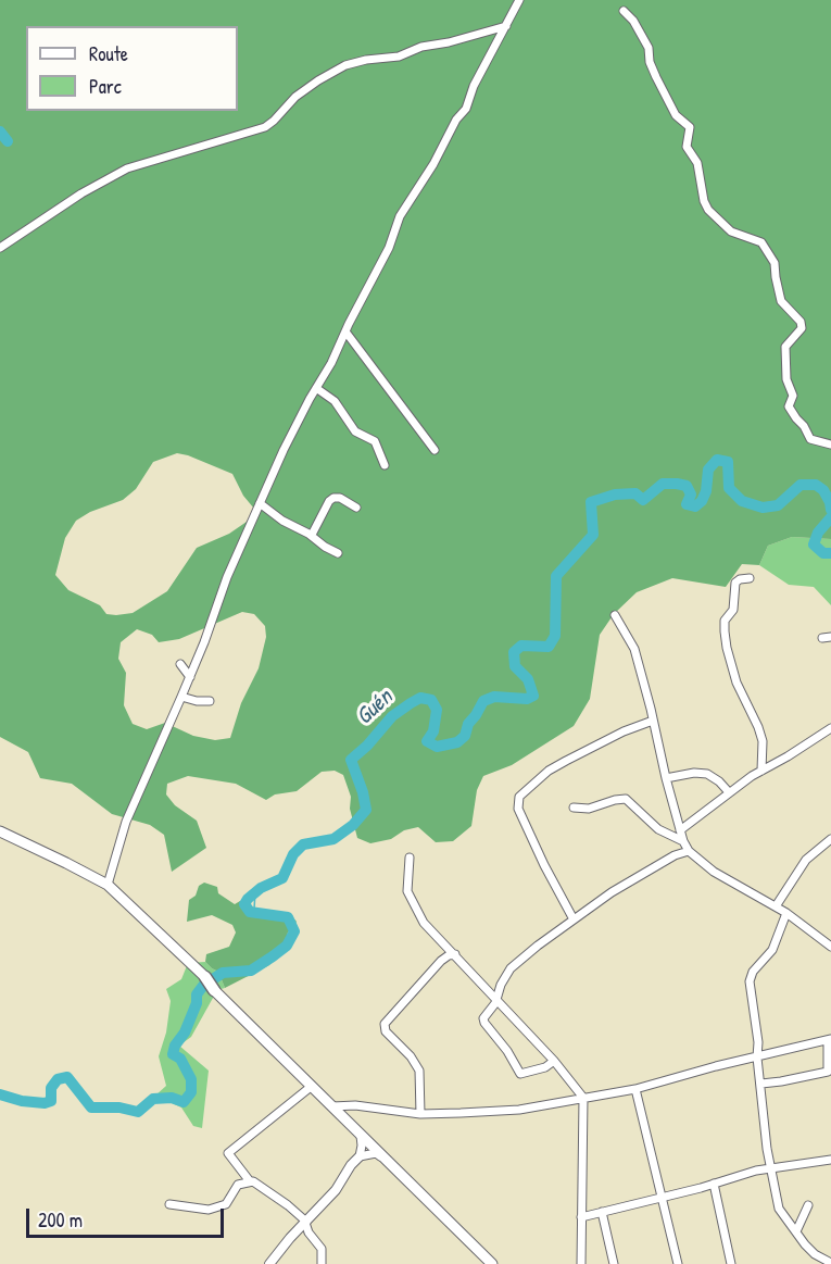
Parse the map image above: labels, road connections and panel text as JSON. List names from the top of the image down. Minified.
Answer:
{"water":["Guén"],"legend":["Route","Parc"],"scale_bar":"200 m"}
